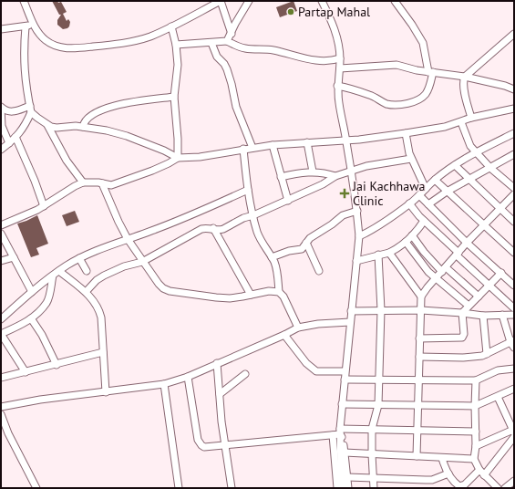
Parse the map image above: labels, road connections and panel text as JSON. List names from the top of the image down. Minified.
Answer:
{"places":{"other":["Partap Mahal"],"health":["Jai Kachhawa Clinic"]}}
